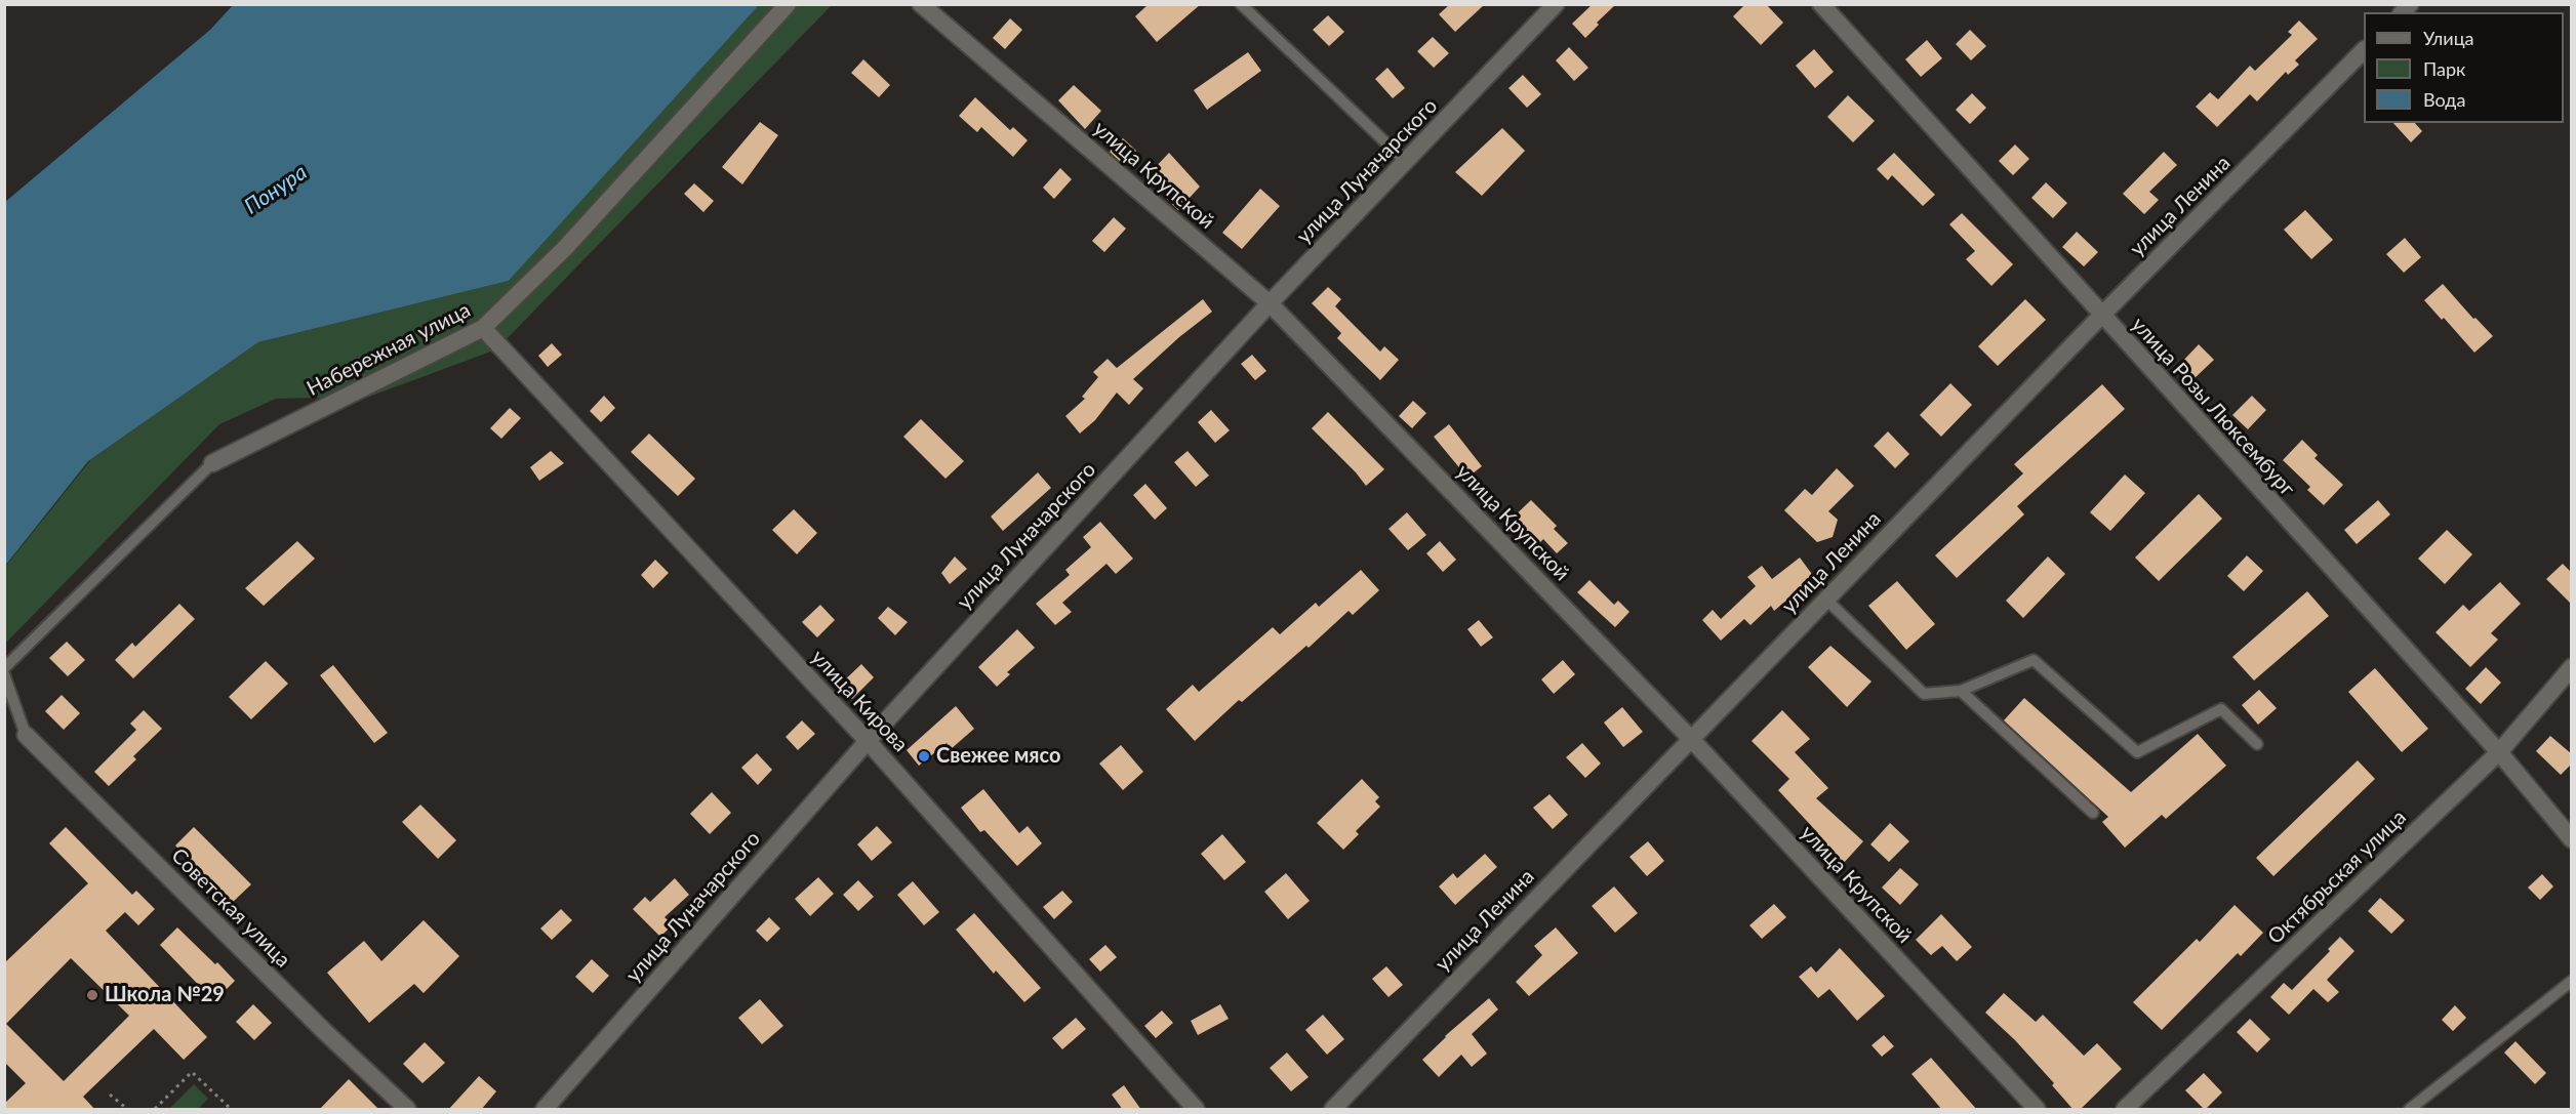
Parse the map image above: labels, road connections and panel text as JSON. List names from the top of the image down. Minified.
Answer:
{"streets":{"street":["улица Луначарского","улица Крупской","улица Ленина","Набережная улица","улица Розы Люксембург","улица Кирова","Октябрьская улица","Советская улица"]},"crossings":[["улица Луначарского","улица Крупской"],["улица Луначарского","улица Кирова"],["улица Крупской","улица Ленина"],["улица Ленина","улица Розы Люксембург"],["Набережная улица","улица Кирова"],["улица Розы Люксембург","Октябрьская улица"]],"water":["Понура"],"places":["Свежее мясо","Школа №29"],"legend":["Улица","Парк","Вода"]}
